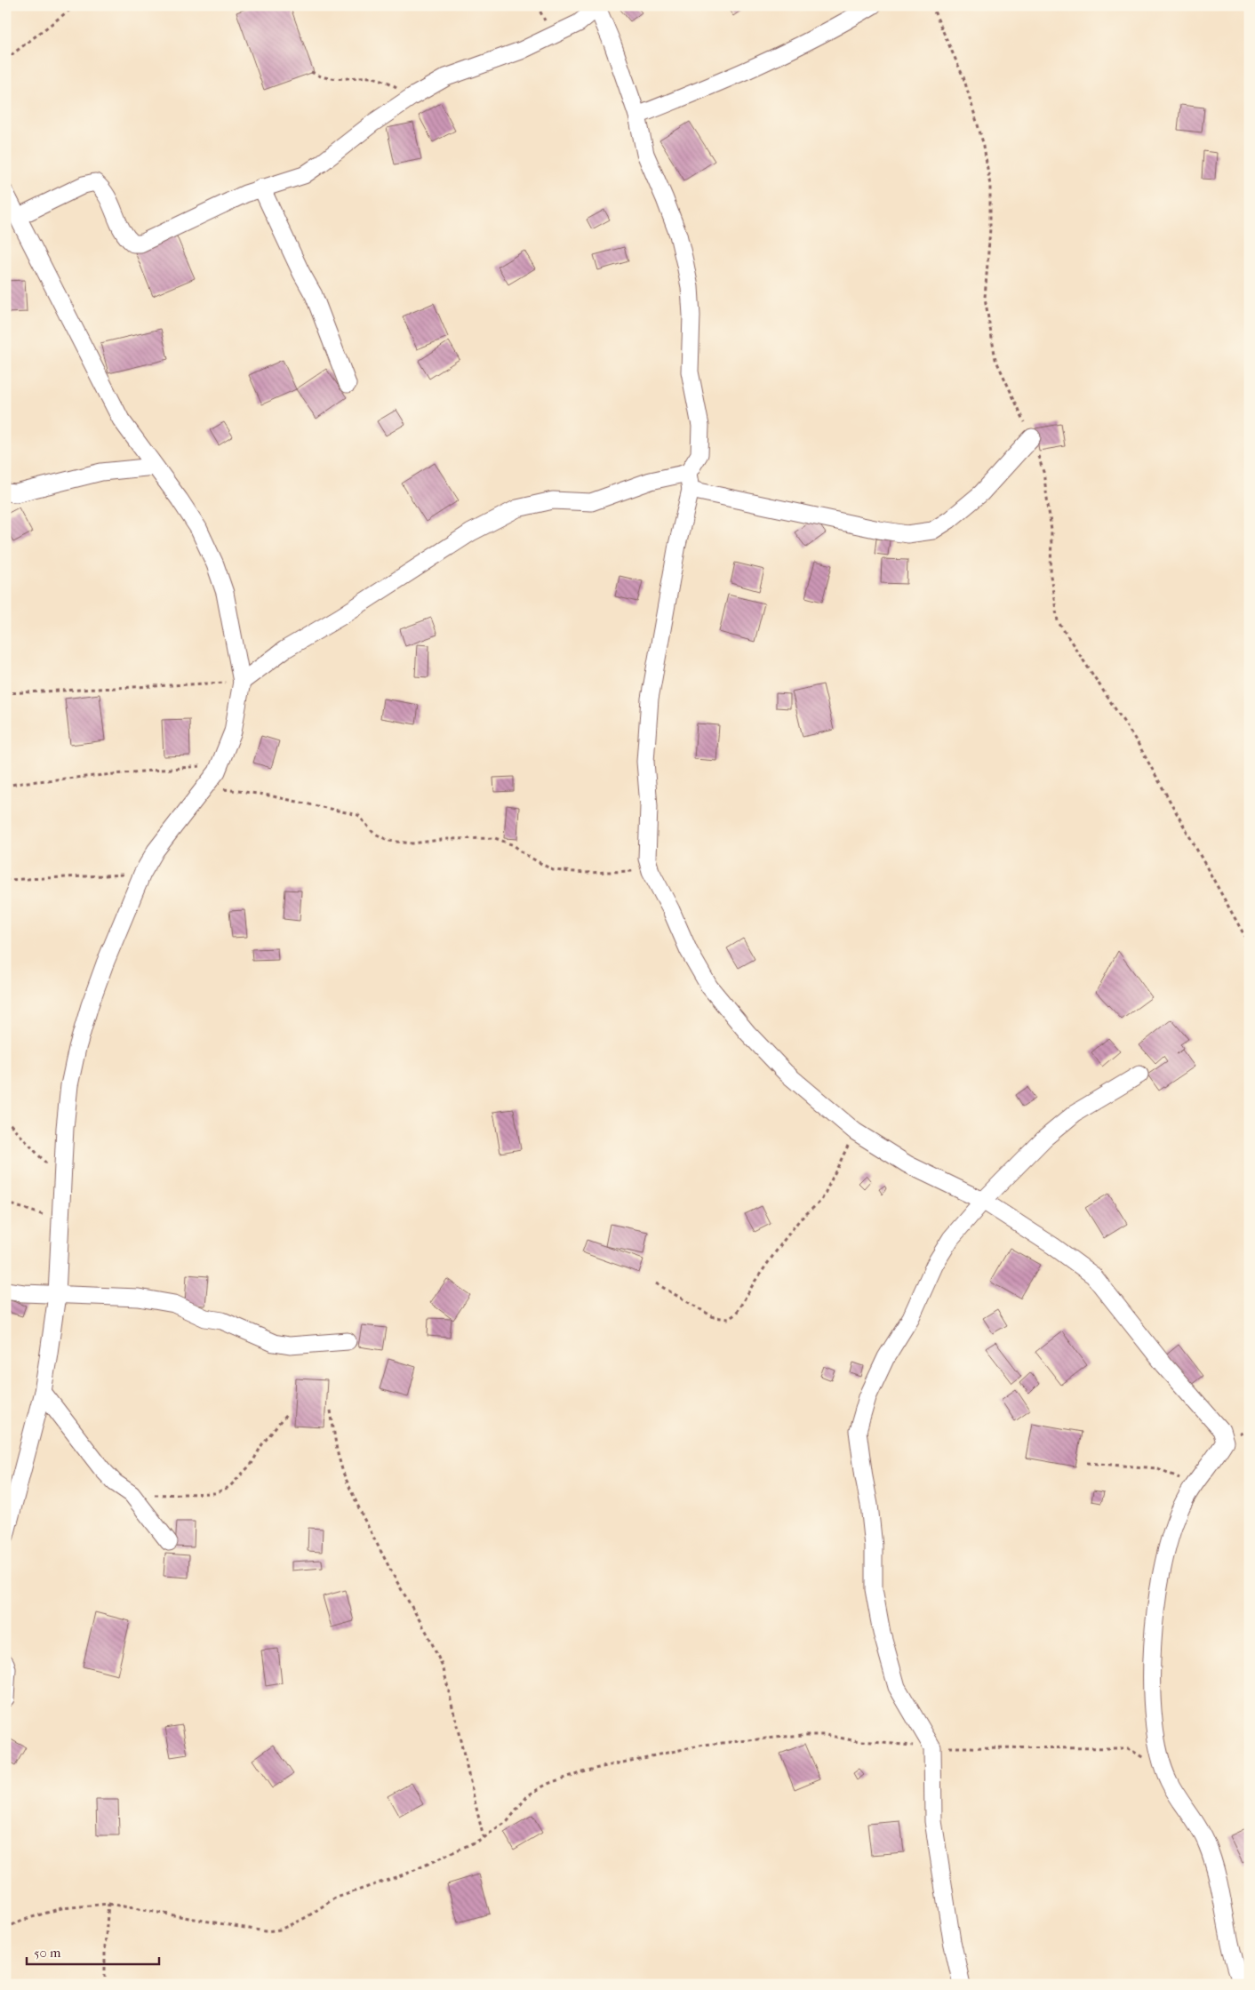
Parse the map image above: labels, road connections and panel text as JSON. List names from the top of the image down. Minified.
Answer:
{"scale_bar":"50 m"}
